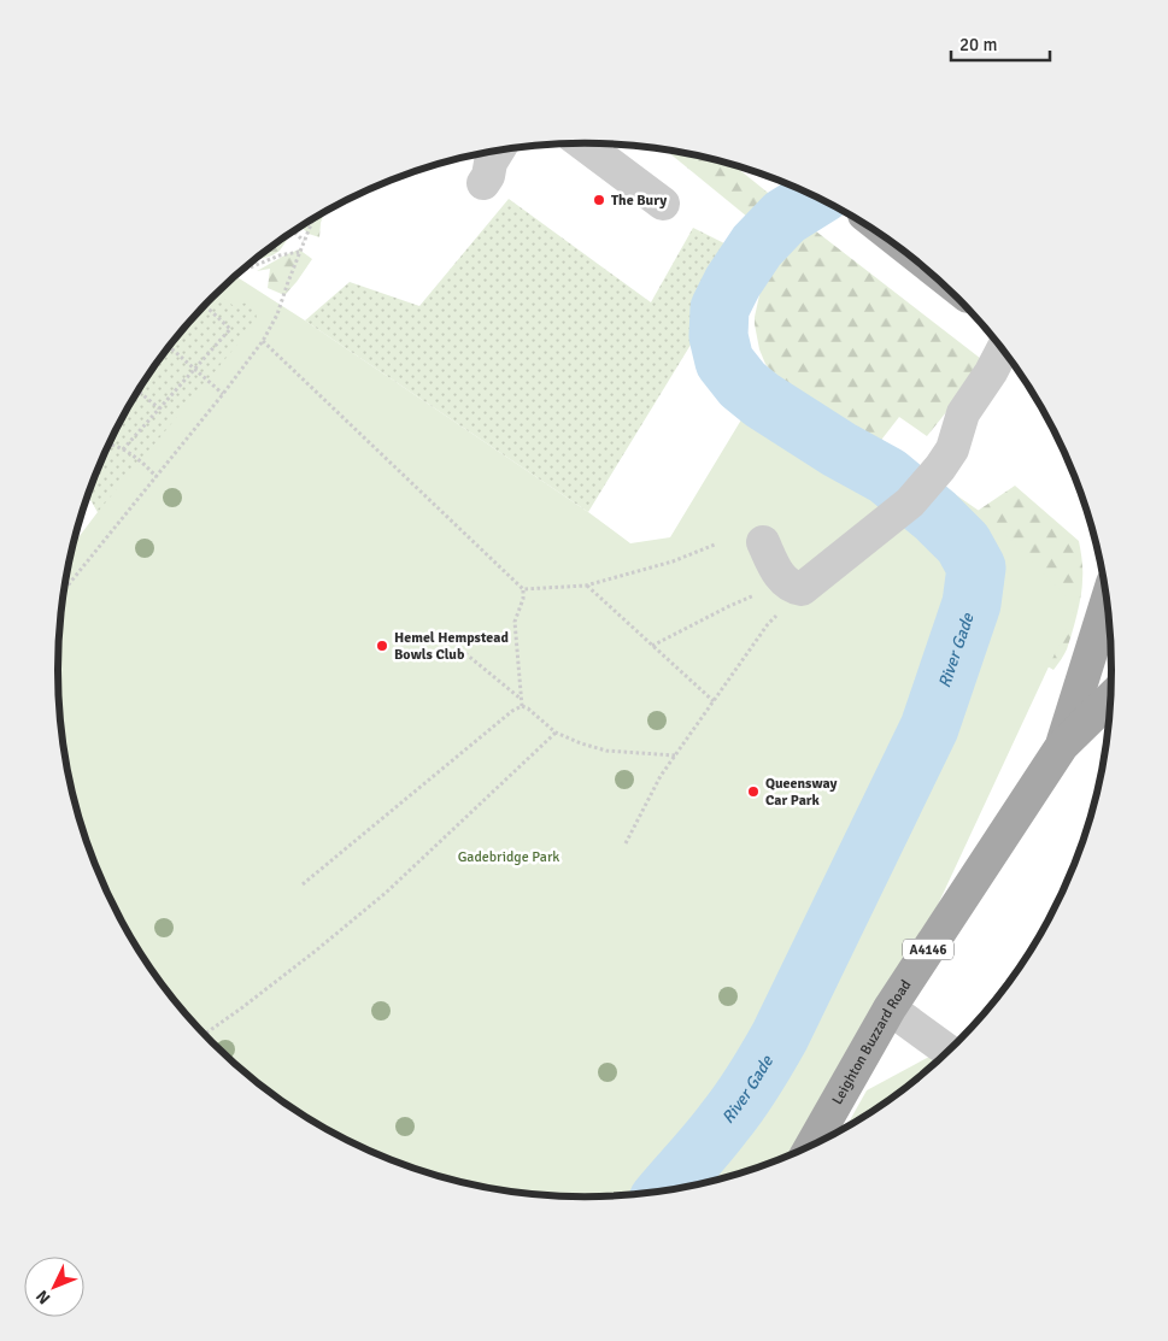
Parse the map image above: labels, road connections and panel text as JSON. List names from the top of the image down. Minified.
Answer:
{"streets":{"main road":["A4146","Leighton Buzzard Road"]},"water":["River Gade"],"parks":["Gadebridge Park"],"places":["The Bury","Hemel Hempstead Bowls Club","Queensway Car Park"],"scale_bar":"20 m","north":"bottom left"}
